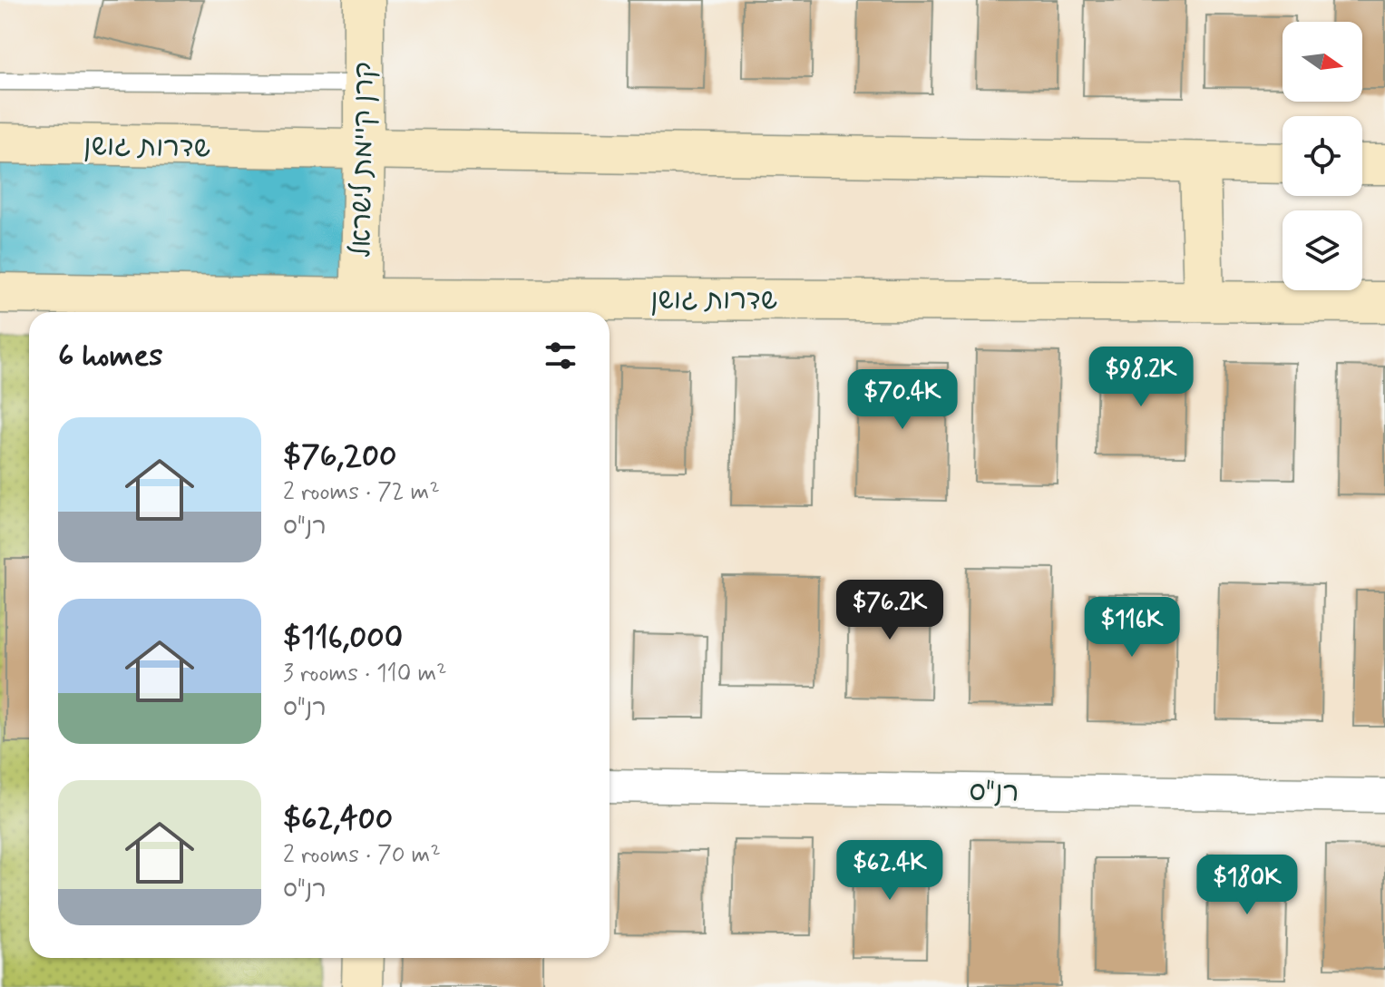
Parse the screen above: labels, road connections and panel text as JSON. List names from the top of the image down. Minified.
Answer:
{"streets":{"street":["שדרות גושן","קרן קיימת לישראל","רנ\"ס"]},"crossings":[["שדרות גושן","קרן קיימת לישראל"]],"north":"right","page":{"heading":"6 homes","price":["$98.2K","$70.4K","$76.2K","$116K","$62.4K","$180K"],"list":[{"name":"$76,200","note":"2 rooms · 72 m² · רנ\"ס"},{"name":"$116,000","note":"3 rooms · 110 m² · רנ\"ס"},{"name":"$62,400","note":"2 rooms · 70 m² · רנ\"ס"}]}}
